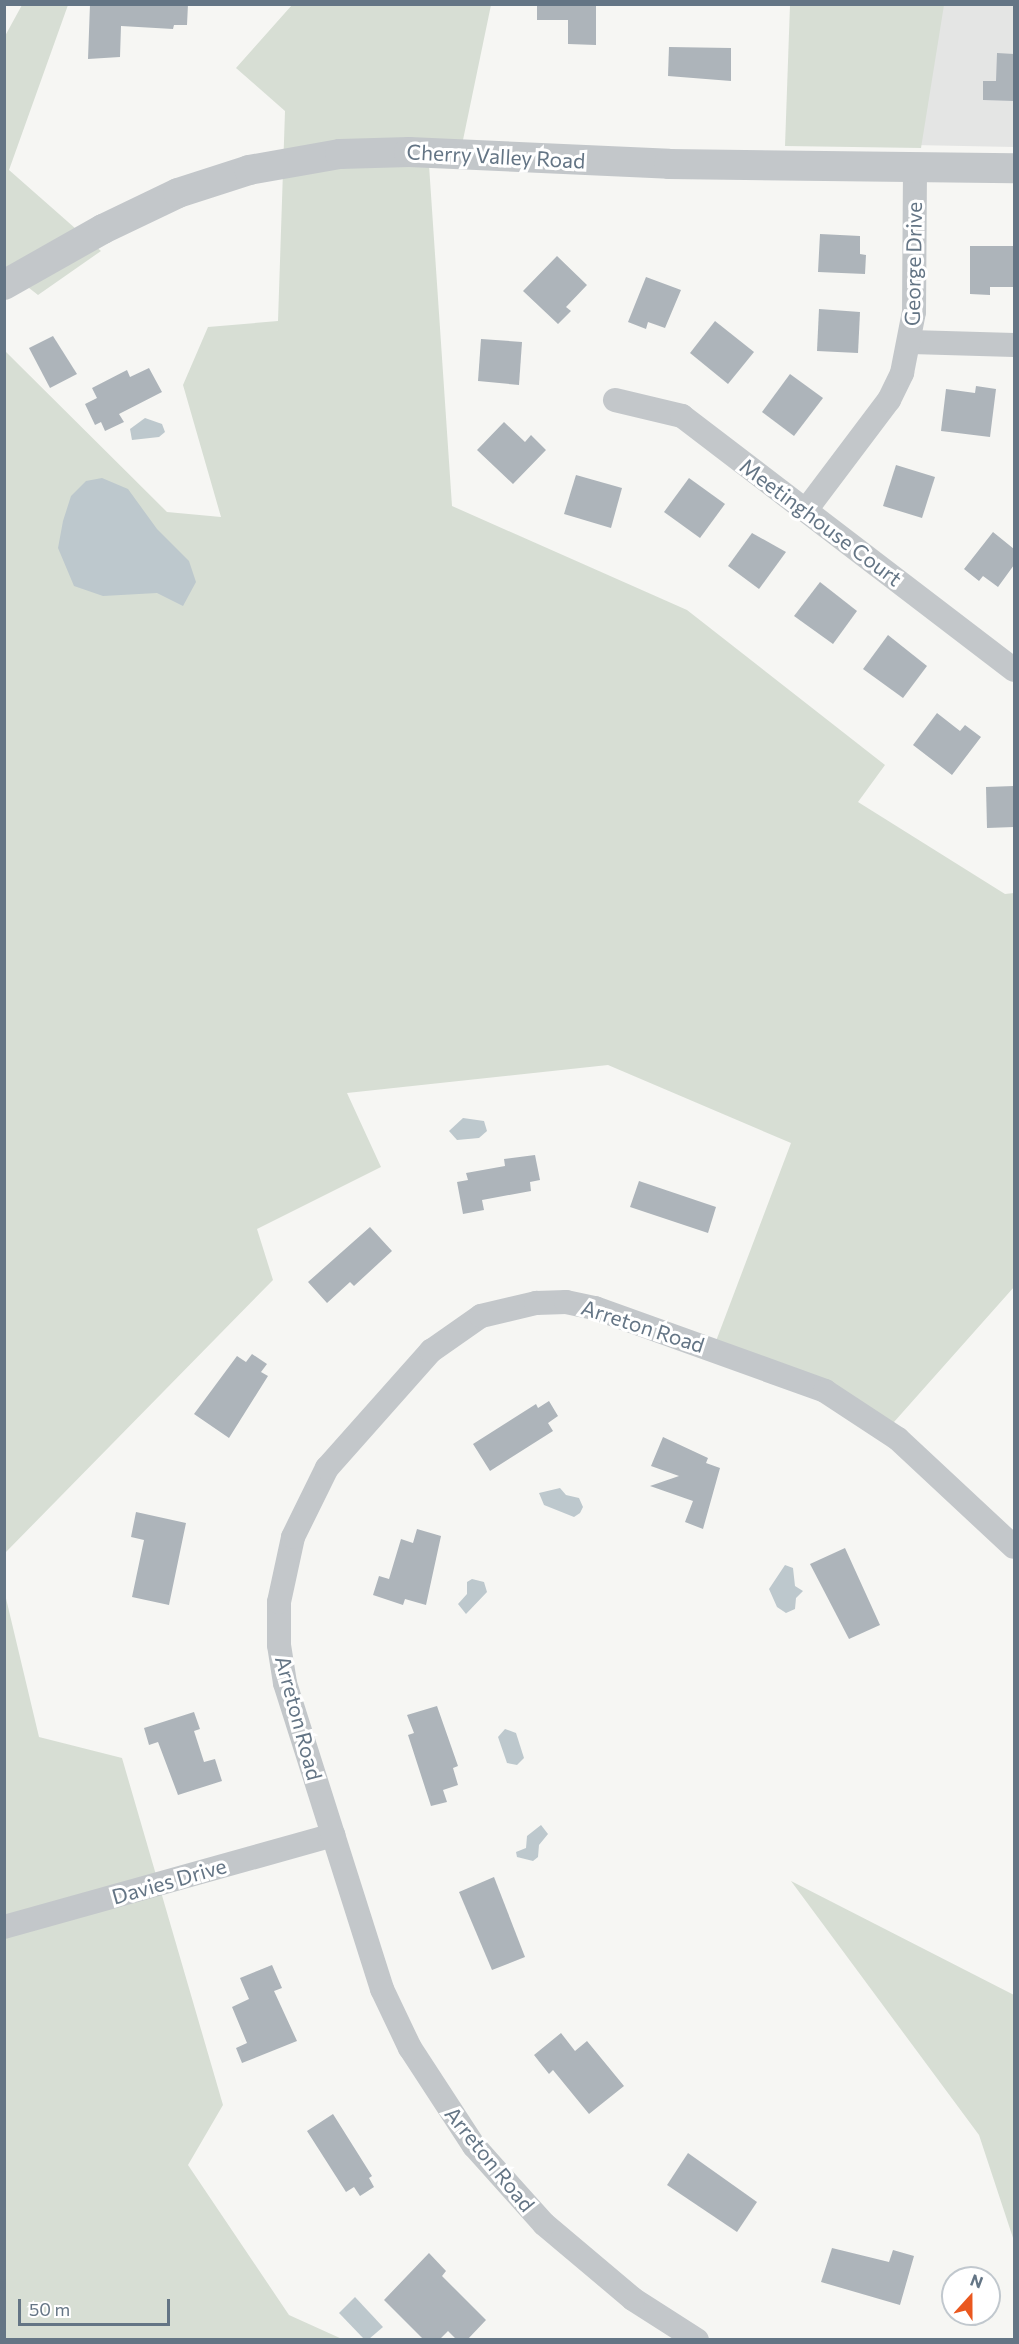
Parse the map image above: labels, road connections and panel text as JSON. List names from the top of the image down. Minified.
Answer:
{"streets":{"street":["Cherry Valley Road","George Drive","Meetinghouse Court","Arreton Road","Davies Drive"]},"crossings":[["Cherry Valley Road","George Drive"],["George Drive","Meetinghouse Court"],["Arreton Road","Davies Drive"]],"scale_bar":"50 m","north":"top"}
